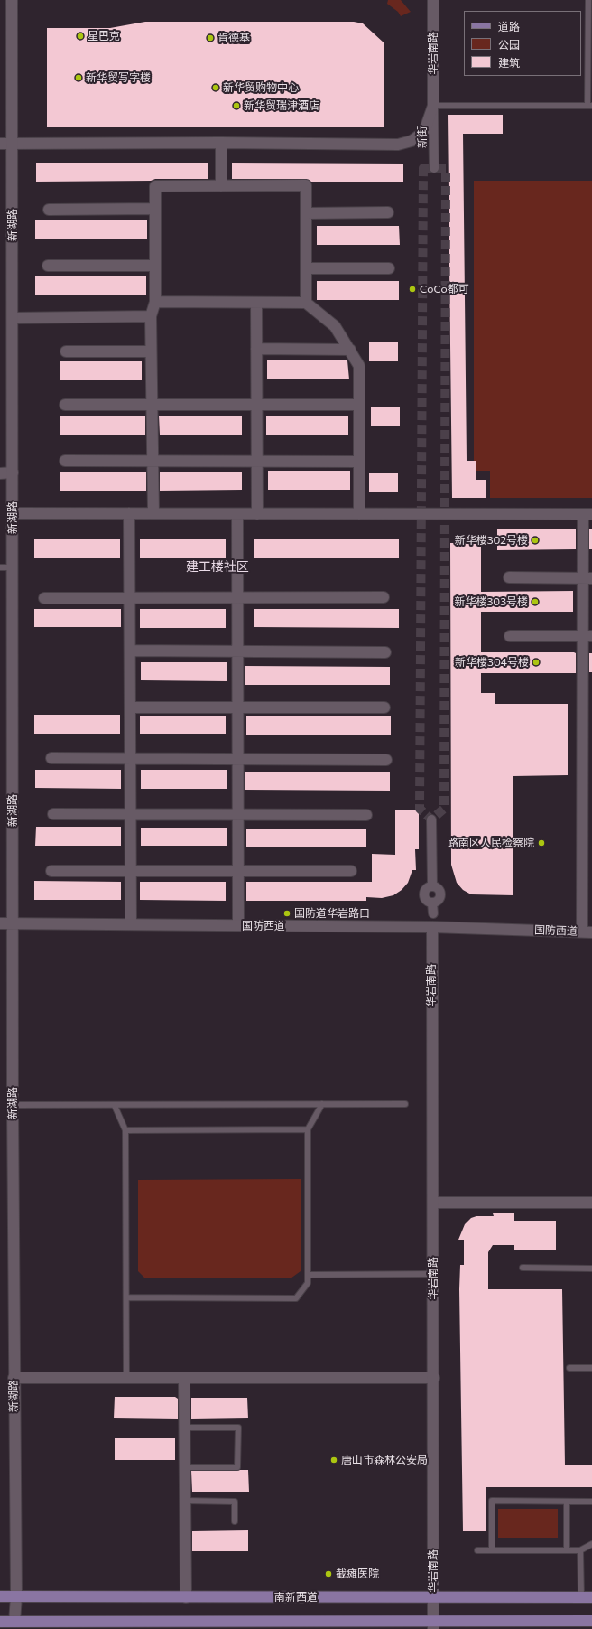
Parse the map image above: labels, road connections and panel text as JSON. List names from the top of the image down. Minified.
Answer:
{"streets":{"main road":["南新西道"],"street":["华岩南路","新街","新湖路","国防西道"]},"crossings":[["华岩南路","新街"],["华岩南路","新湖路"],["华岩南路","国防西道"],["华岩南路","南新西道"],["新湖路","国防西道"],["新湖路","南新西道"]],"districts":["建工楼社区"],"places":["星巴克","肯德基","新华贸写字楼","新华贸购物中心","新华贸瑞津酒店","CoCo都可","新华楼302号楼","新华楼303号楼","新华楼304号楼","路南区人民检察院","国防道华岩路口","唐山市森林公安局","截瘫医院"],"legend":["道路","公园","建筑"]}
